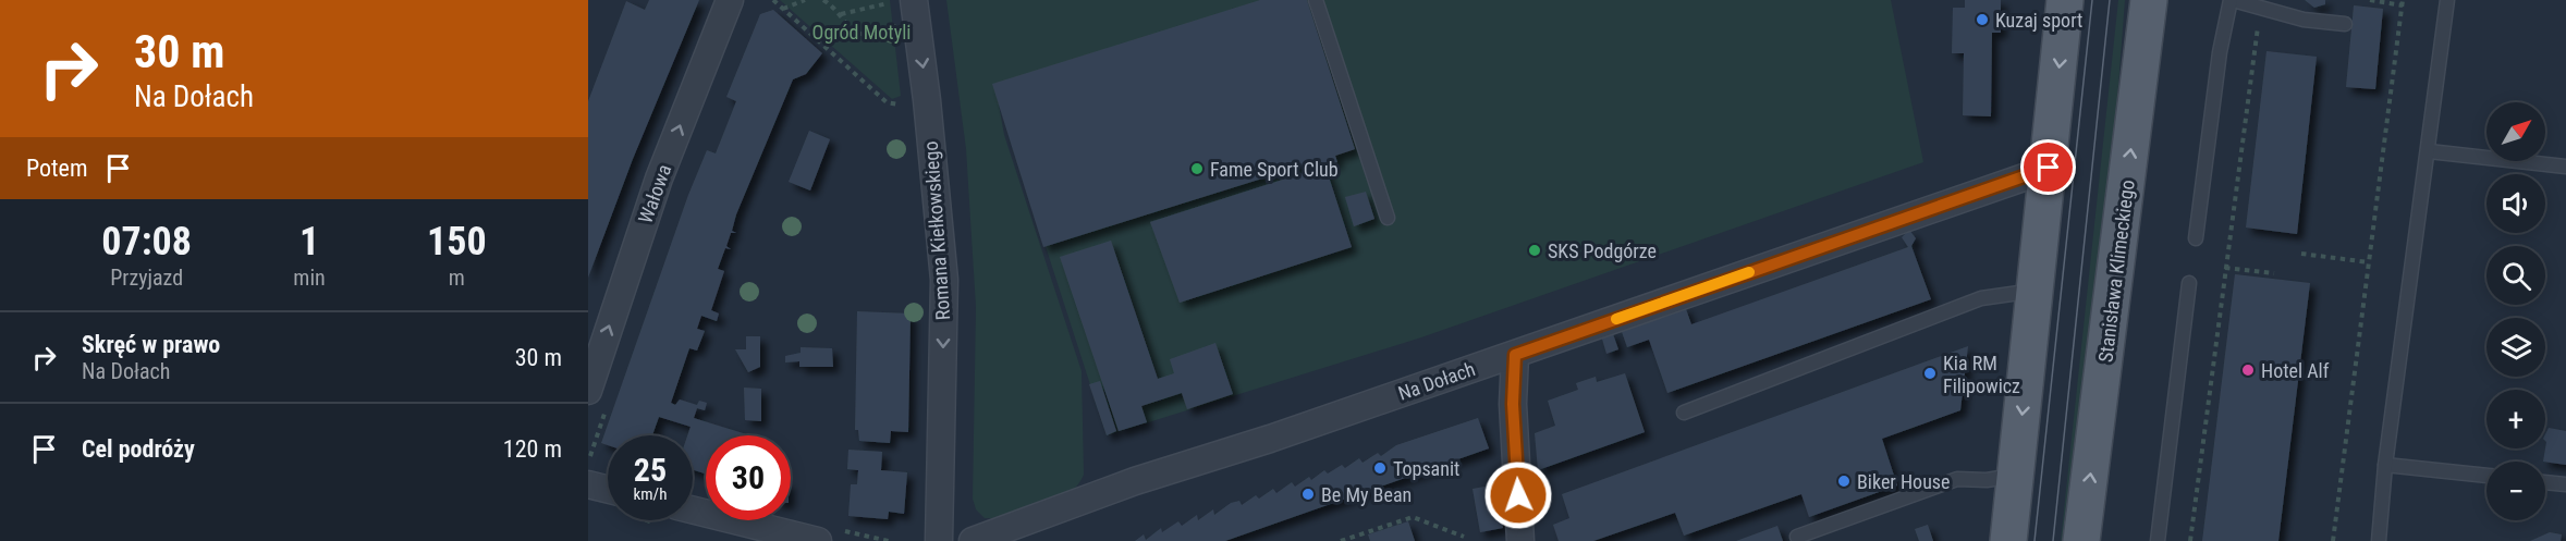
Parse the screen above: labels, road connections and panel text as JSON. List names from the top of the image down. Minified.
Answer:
{"streets":{"main road":["Stanisława Klimeckiego"],"street":["Wałowa","Romana Kiełkowskiego","Na Dołach"]},"one_way":["Wałowa","Romana Kiełkowskiego"],"parks":["Ogród Motyli"],"places":["Kuzaj sport","Fame Sport Club","SKS Podgórze","Hotel Alf","Kia RM Filipowicz","Topsanit","Biker House","Be My Bean"],"north":"top right","page":{"turn":["30 m","Na Dołach"],"map_buttons":["+","−"],"then":"Potem","eta":["07:08","Przyjazd","1","min","150","m"],"list":[{"name":"Skręć w prawo","note":"Na Dołach","value":"30 m"},{"name":"Cel podróży","value":"120 m"}],"speed":"25 km/h","limit":"30"}}
